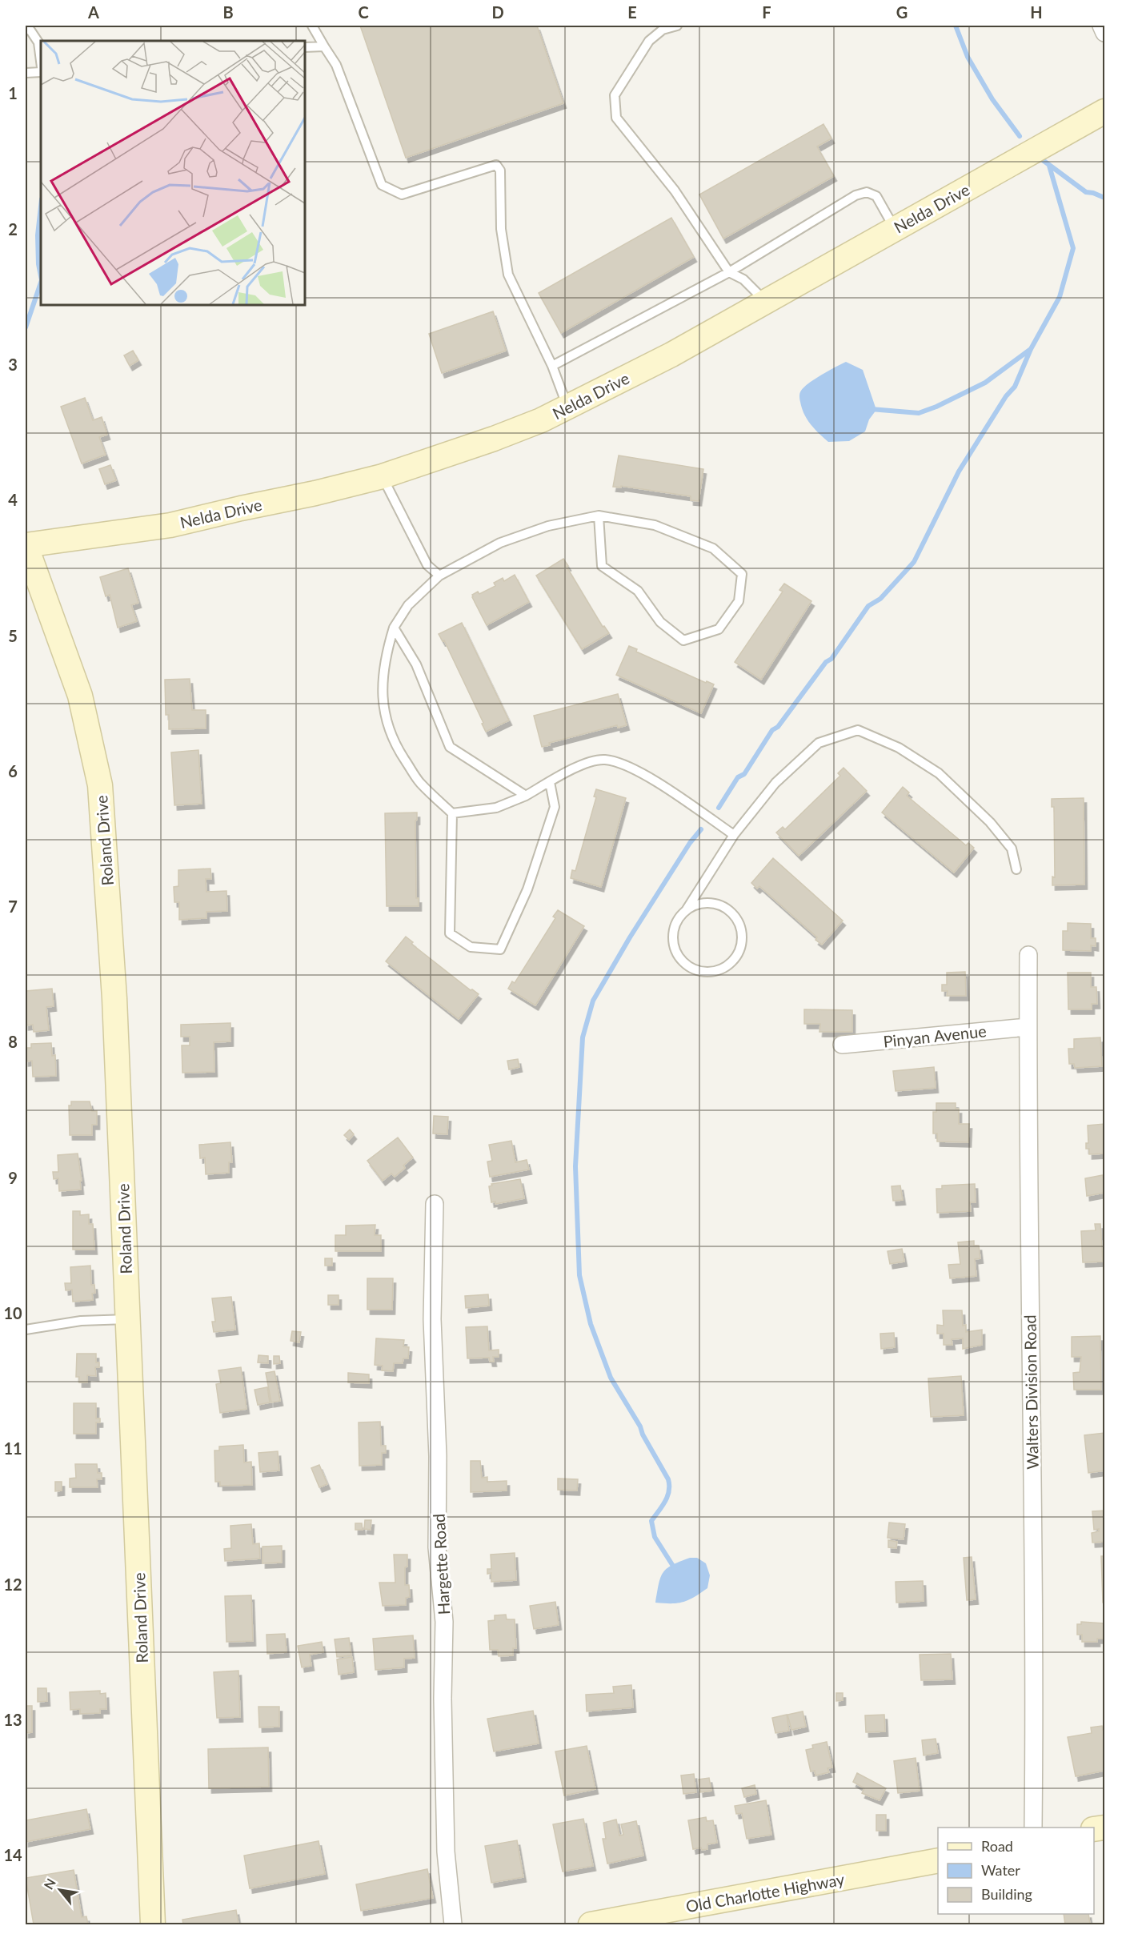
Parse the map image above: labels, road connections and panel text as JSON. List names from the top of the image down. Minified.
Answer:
{"streets":{"street":["Nelda Drive","Roland Drive","Pinyan Avenue","Walters Division Road","Hargette Road","Old Charlotte Highway"]},"crossings":[["Nelda Drive","Roland Drive"],["Pinyan Avenue","Walters Division Road"]],"legend":["Road","Water","Building"],"north":"top left","grid":{"columns":["A","B","C","D","E","F","G","H"],"rows":["1","2","3","4","5","6","7","8","9","10","11","12","13","14"]}}
